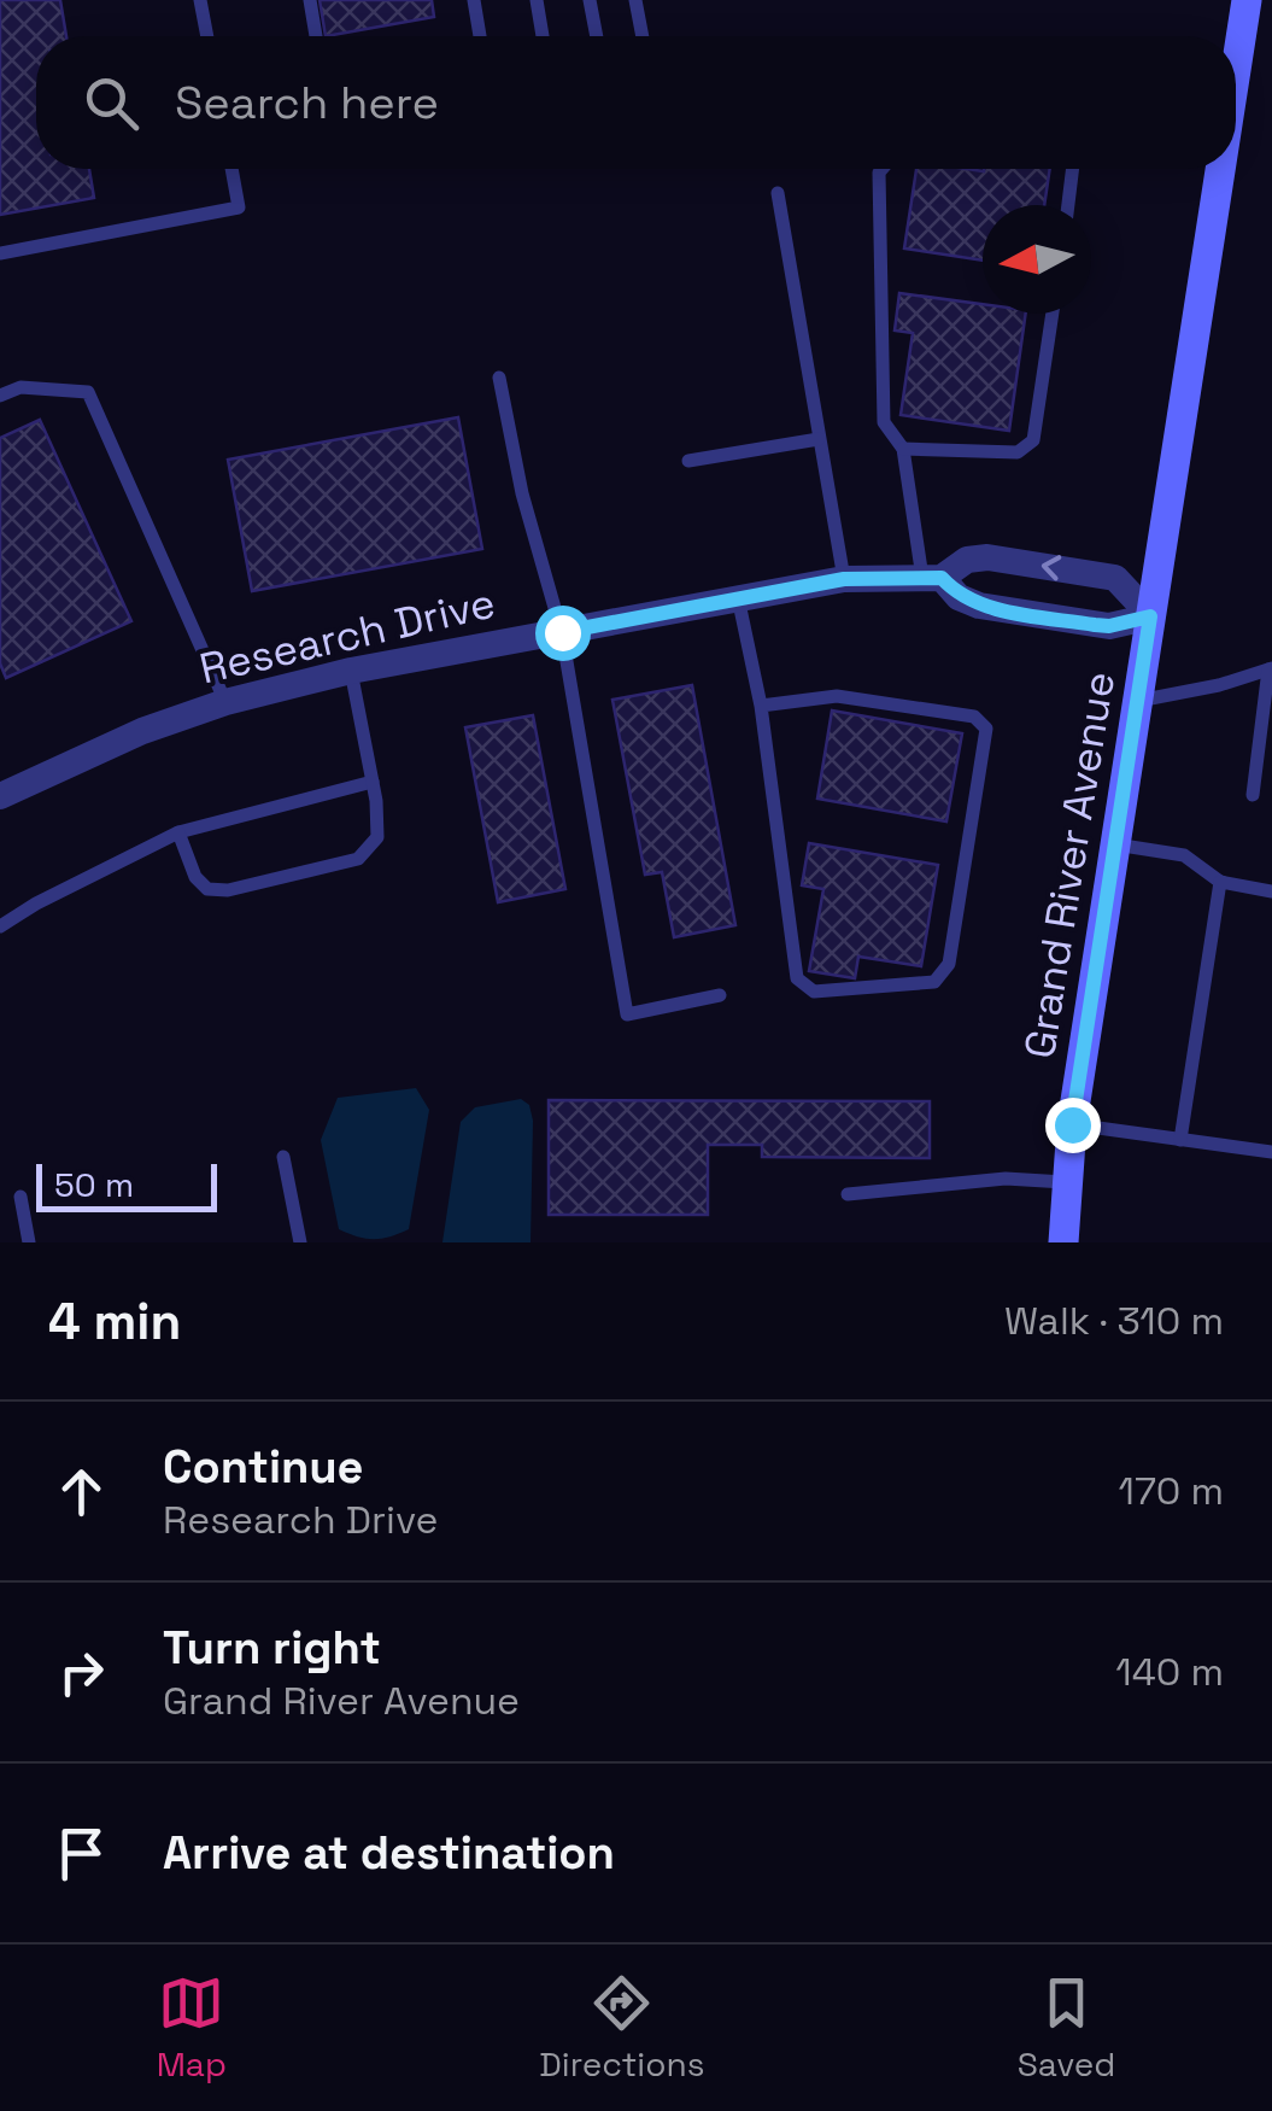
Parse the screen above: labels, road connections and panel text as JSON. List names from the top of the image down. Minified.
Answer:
{"streets":{"main road":["Grand River Avenue"],"street":["Research Drive"]},"crossings":[["Research Drive","Grand River Avenue"]],"scale_bar":"50 m","north":"left","page":{"search":"Search here","scale":"50 m","heading":["4 min","Walk · 310 m"],"list":[["Continue","Research Drive","170 m"],["Turn right","Grand River Avenue","140 m"],"Arrive at destination"],"nav":["Map","Directions","Saved"]}}
